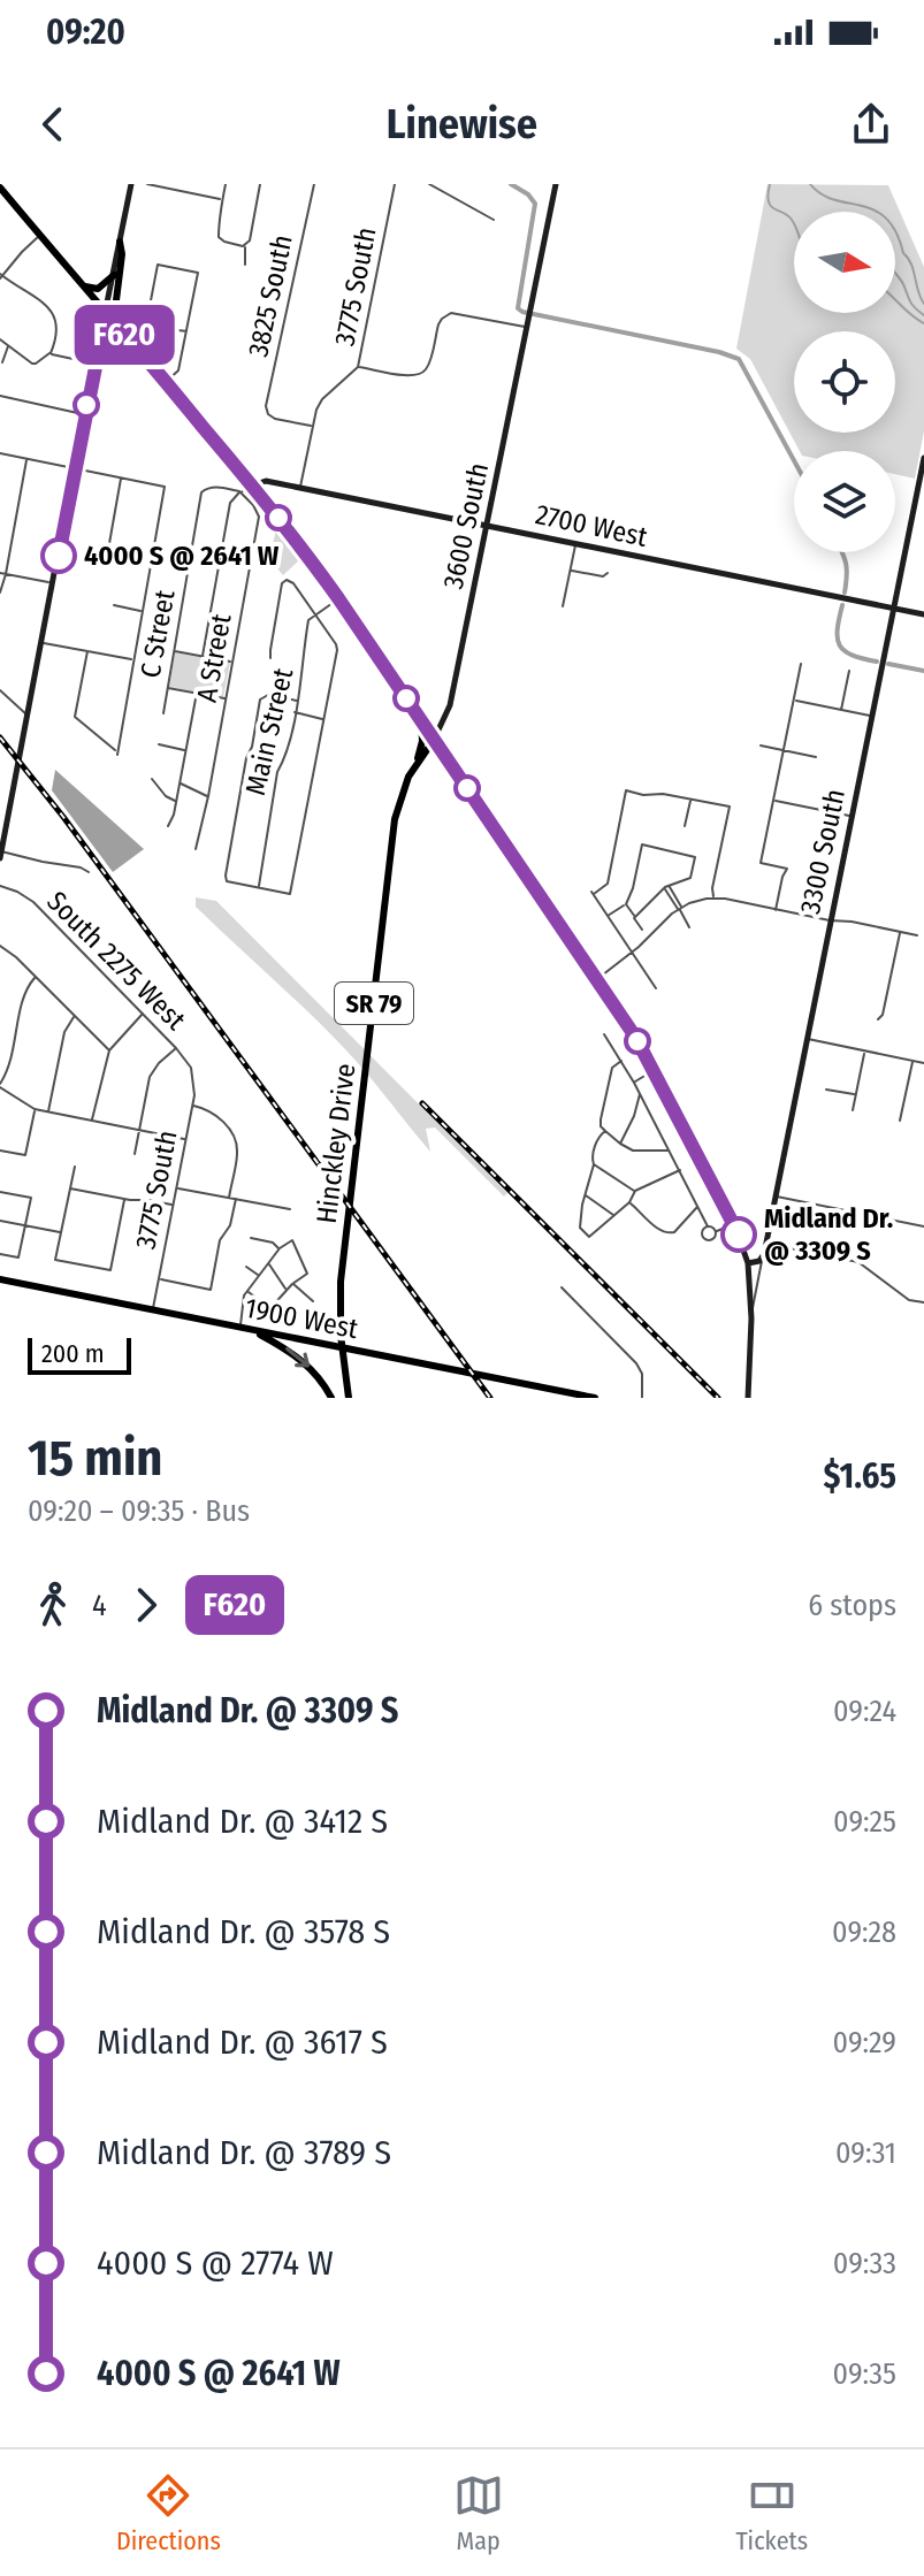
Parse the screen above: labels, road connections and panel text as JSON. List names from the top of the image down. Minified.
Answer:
{"streets":{"main road":["SR 79","Hinckley Drive","1900 West"],"street":["3775 South","3825 South","3600 South","2700 West","C Street","A Street","Main Street","3300 South","South 2275 West"]},"crossings":[["3775 South","3825 South"],["3775 South","2700 West"],["3775 South","South 2275 West"],["3775 South","1900 West"],["3600 South","2700 West"],["3600 South","Hinckley Drive"],["2700 West","3300 South"],["C Street","A Street"],["Hinckley Drive","1900 West"]],"places":["4000 S @ 2641 W","Midland Dr. @ 3309 S"],"lines":["bus line F620"],"scale_bar":"200 m","north":"right","page":{"status":"09:20","header":"Linewise","on_map":"F620","scale":"200 m","heading":["15 min","09:20 – 09:35 · Bus","$1.65"],"legs":["4","F620","6 stops"],"list":[{"name":"Midland Dr. @ 3309 S","value":"09:24"},{"name":"Midland Dr. @ 3412 S","value":"09:25"},{"name":"Midland Dr. @ 3578 S","value":"09:28"},{"name":"Midland Dr. @ 3617 S","value":"09:29"},{"name":"Midland Dr. @ 3789 S","value":"09:31"},{"name":"4000 S @ 2774 W","value":"09:33"},{"name":"4000 S @ 2641 W","value":"09:35"}],"tabs":["Directions","Map","Tickets"]}}
